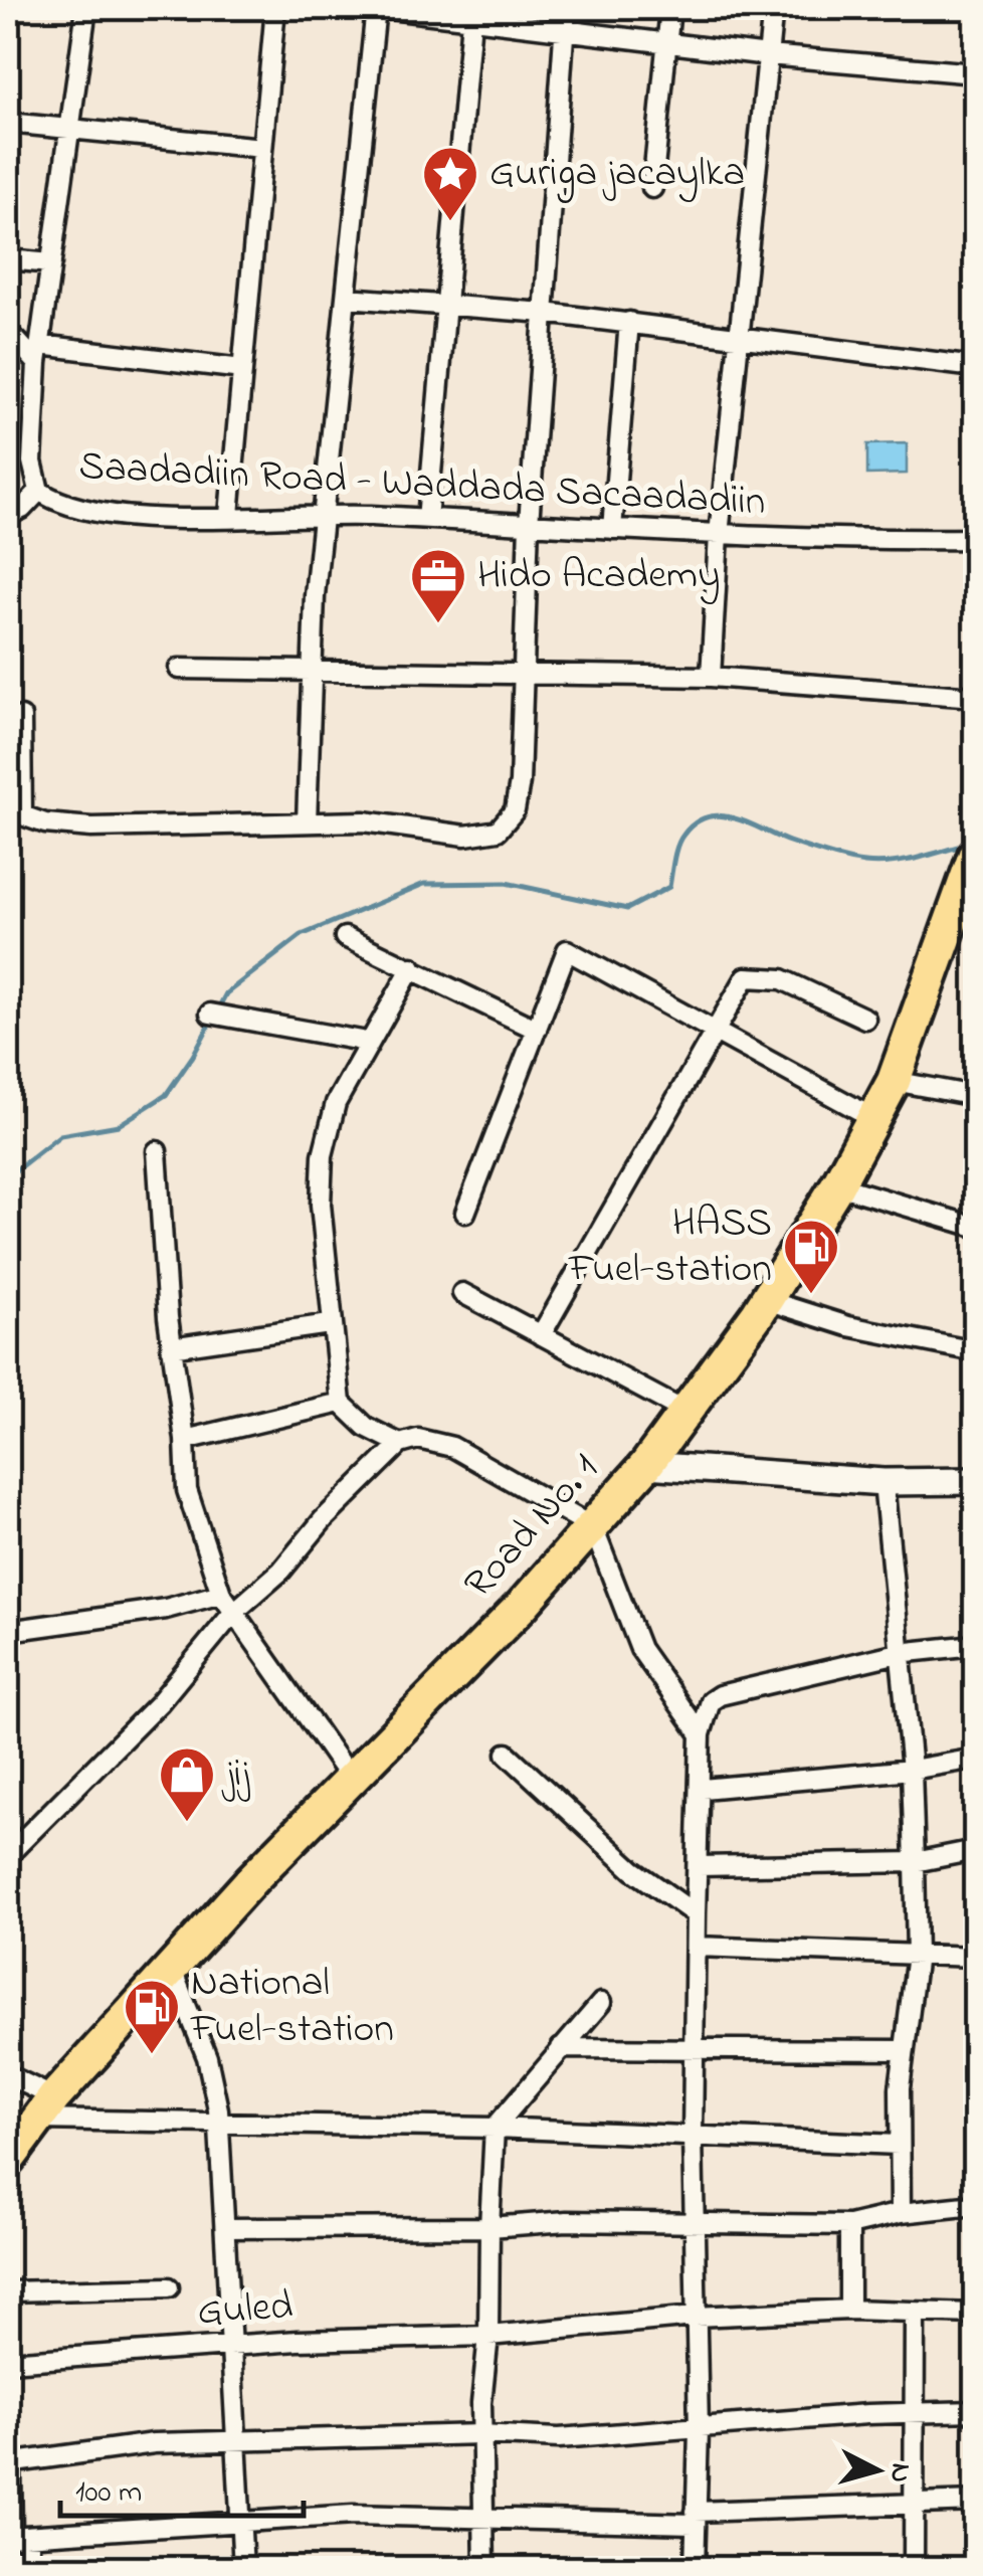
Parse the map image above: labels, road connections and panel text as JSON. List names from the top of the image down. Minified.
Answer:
{"streets":{"highway":["Road No. 1"],"street":["Saadadiin Road - Waddada Sacaadadiin","Guled"]},"places":{"place":["Guriga jacaylka"],"office":["Hido Academy"],"fuel station":["HASS Fuel-station","National Fuel-station"],"shop":["jij"]},"scale_bar":"100 m","north":"right"}
